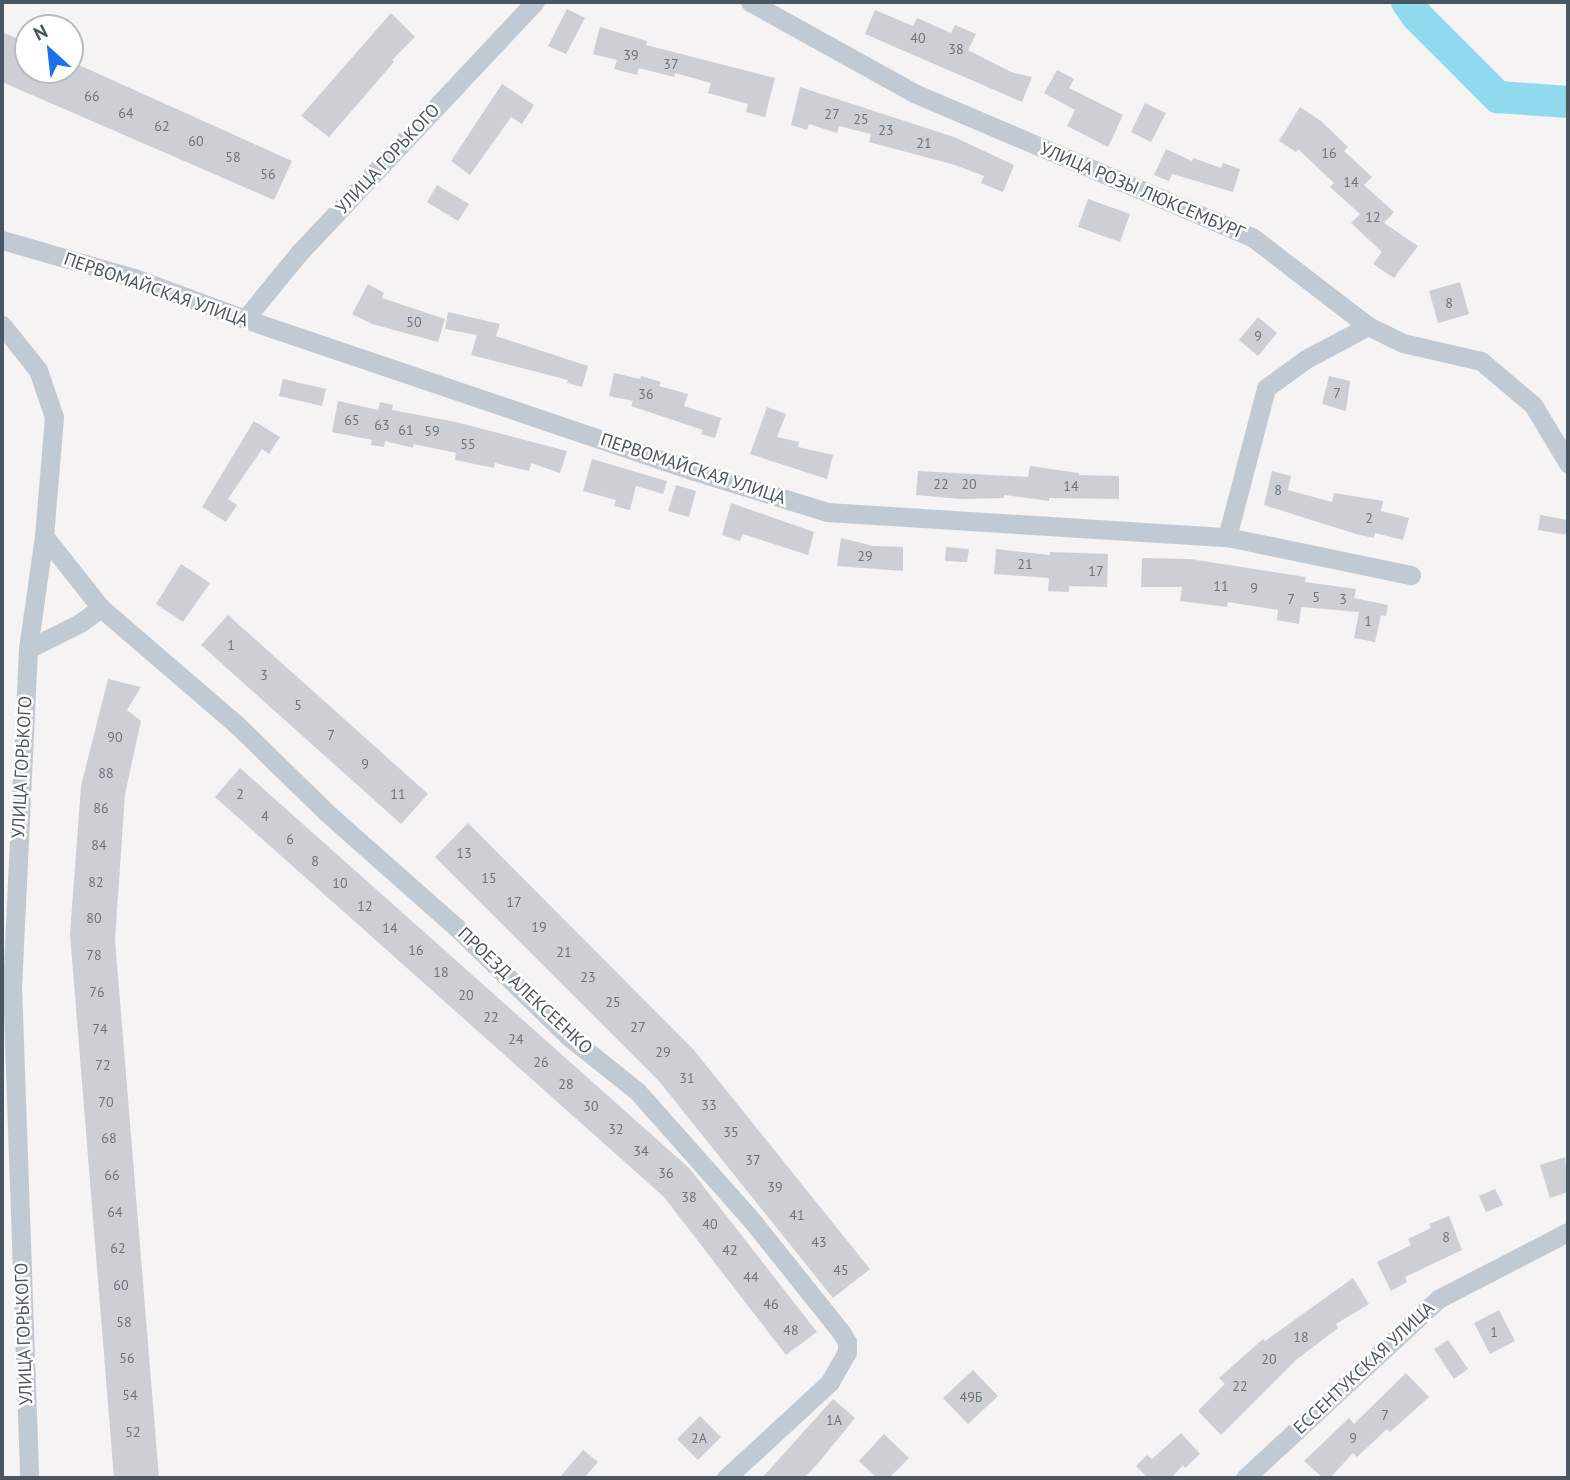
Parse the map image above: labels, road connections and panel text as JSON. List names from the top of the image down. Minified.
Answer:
{"streets":{"street":["УЛИЦА ГОРЬКОГО","УЛИЦА РОЗЫ ЛЮКСЕМБУРГ","ПЕРВОМАЙСКАЯ УЛИЦА","ПРОЕЗД АЛЕКСЕЕНКО","ЕССЕНТУКСКАЯ УЛИЦА"]},"crossings":[["УЛИЦА ГОРЬКОГО","ПЕРВОМАЙСКАЯ УЛИЦА"],["УЛИЦА ГОРЬКОГО","ПРОЕЗД АЛЕКСЕЕНКО"]],"house_numbers":["40","38","39","37","66","64","27","25","62","23","60","21","16","58","56","14","12","8","50","9","7","36","65","63","61","59","55","22","20","14","8","2","29","21","17","11","9","5","7","3","1","1","3","5","7","90","9","88","2","11","86","4","6","84","13","8","15","82","10","17","12","80","19","14","16","21","78","18","23","76","20","25","22","27","74","24","29","26","72","31","28","70","33","30","32","35","68","34","37","36","66","39","38","64","41","40","8","43","62","42","45","44","60","46","58","48","1","18","56","20","22","54","49Б","7","1А","52","2А","9"],"north":"top left"}
